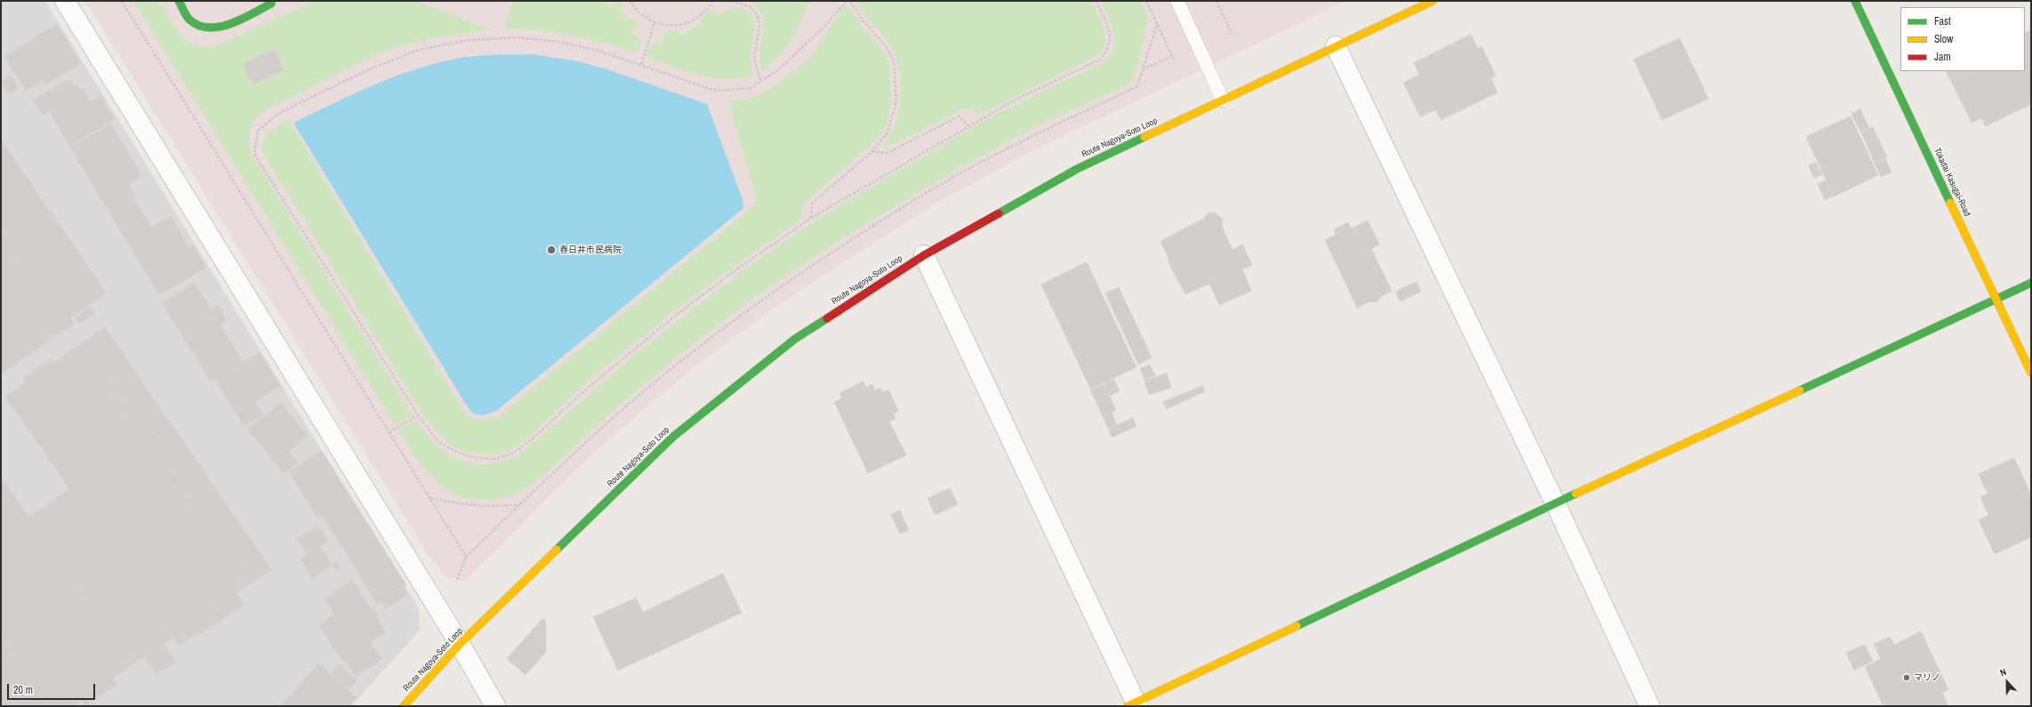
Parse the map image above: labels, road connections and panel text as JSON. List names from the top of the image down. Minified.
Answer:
{"streets":{"street":["Route Nagoya-Soto Loop","Tokadai Kasugai-Road"]},"places":["春日井市民病院","マリノ"],"legend":["Fast","Slow","Jam"],"scale_bar":"20 m","north":"top"}
